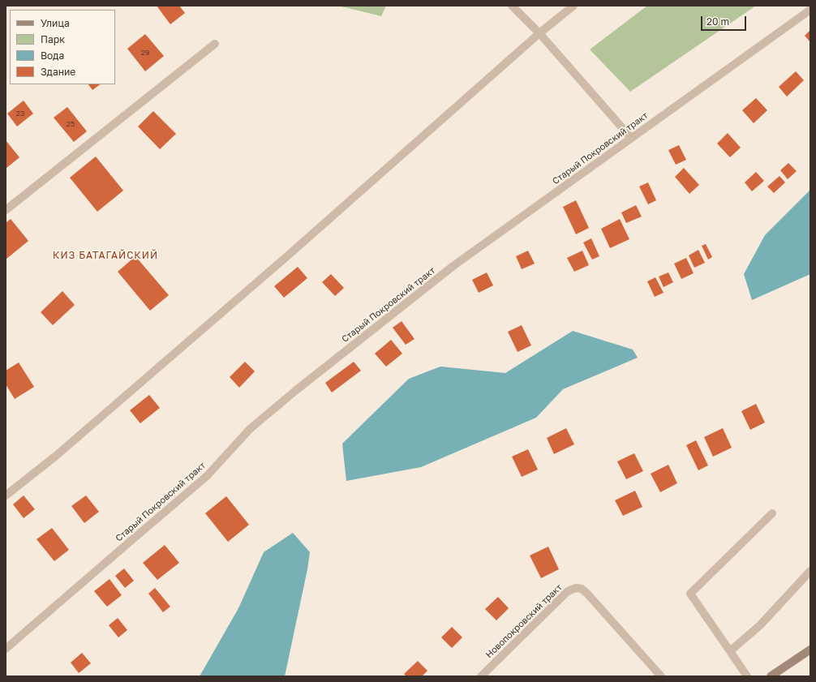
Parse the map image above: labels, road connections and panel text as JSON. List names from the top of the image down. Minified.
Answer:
{"streets":{"street":["Старый Покровский тракт","Новопокровский тракт"]},"districts":["КИЗ БАТАГАЙСКИЙ"],"house_numbers":["29","23","25"],"legend":["Улица","Парк","Вода","Здание"],"scale_bar":"20 m"}
